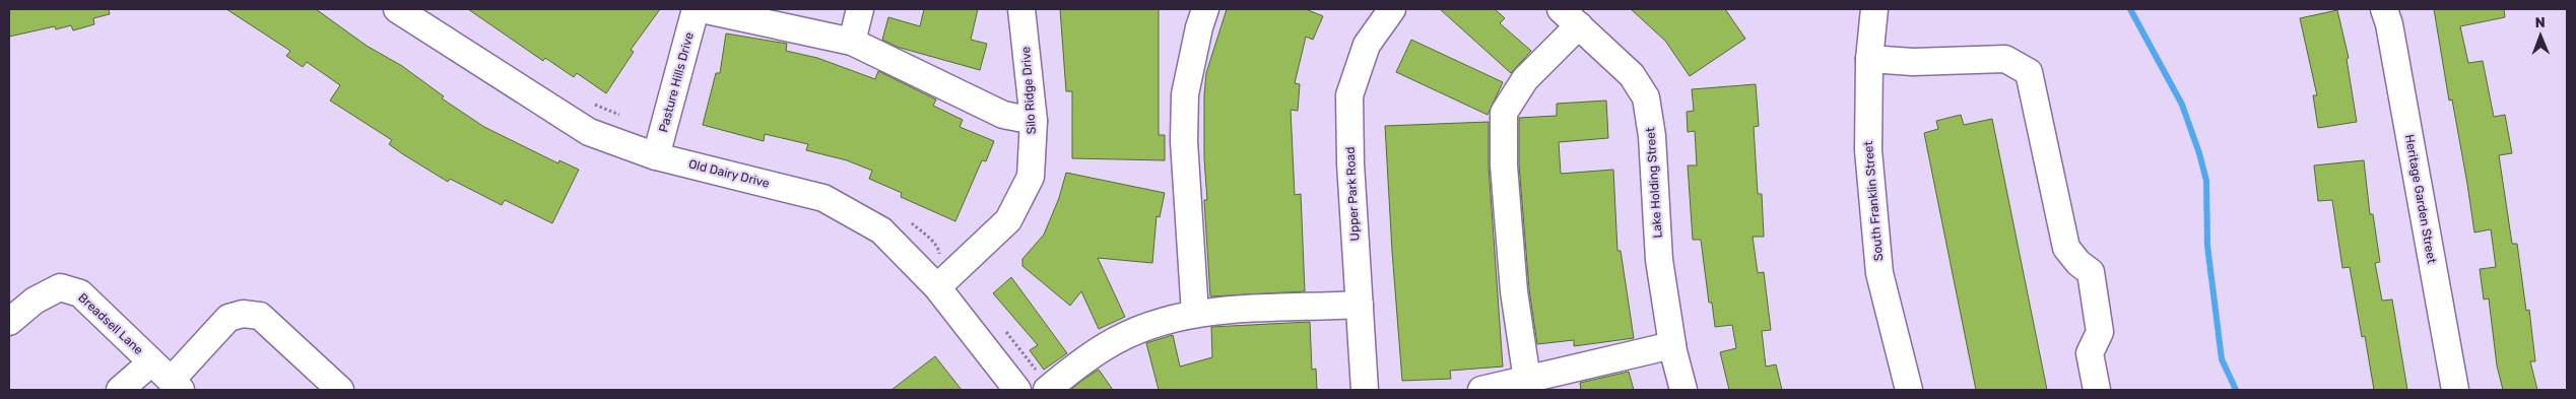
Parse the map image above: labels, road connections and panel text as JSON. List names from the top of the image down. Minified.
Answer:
{"streets":{"street":["Pasture Hills Drive","Silo Ridge Drive","Old Dairy Drive","Lake Holding Street","Upper Park Road","Heritage Garden Street","South Franklin Street","Breadsell Lane"]},"crossings":[["Pasture Hills Drive","Old Dairy Drive"],["Silo Ridge Drive","Old Dairy Drive"]],"north":"top"}
